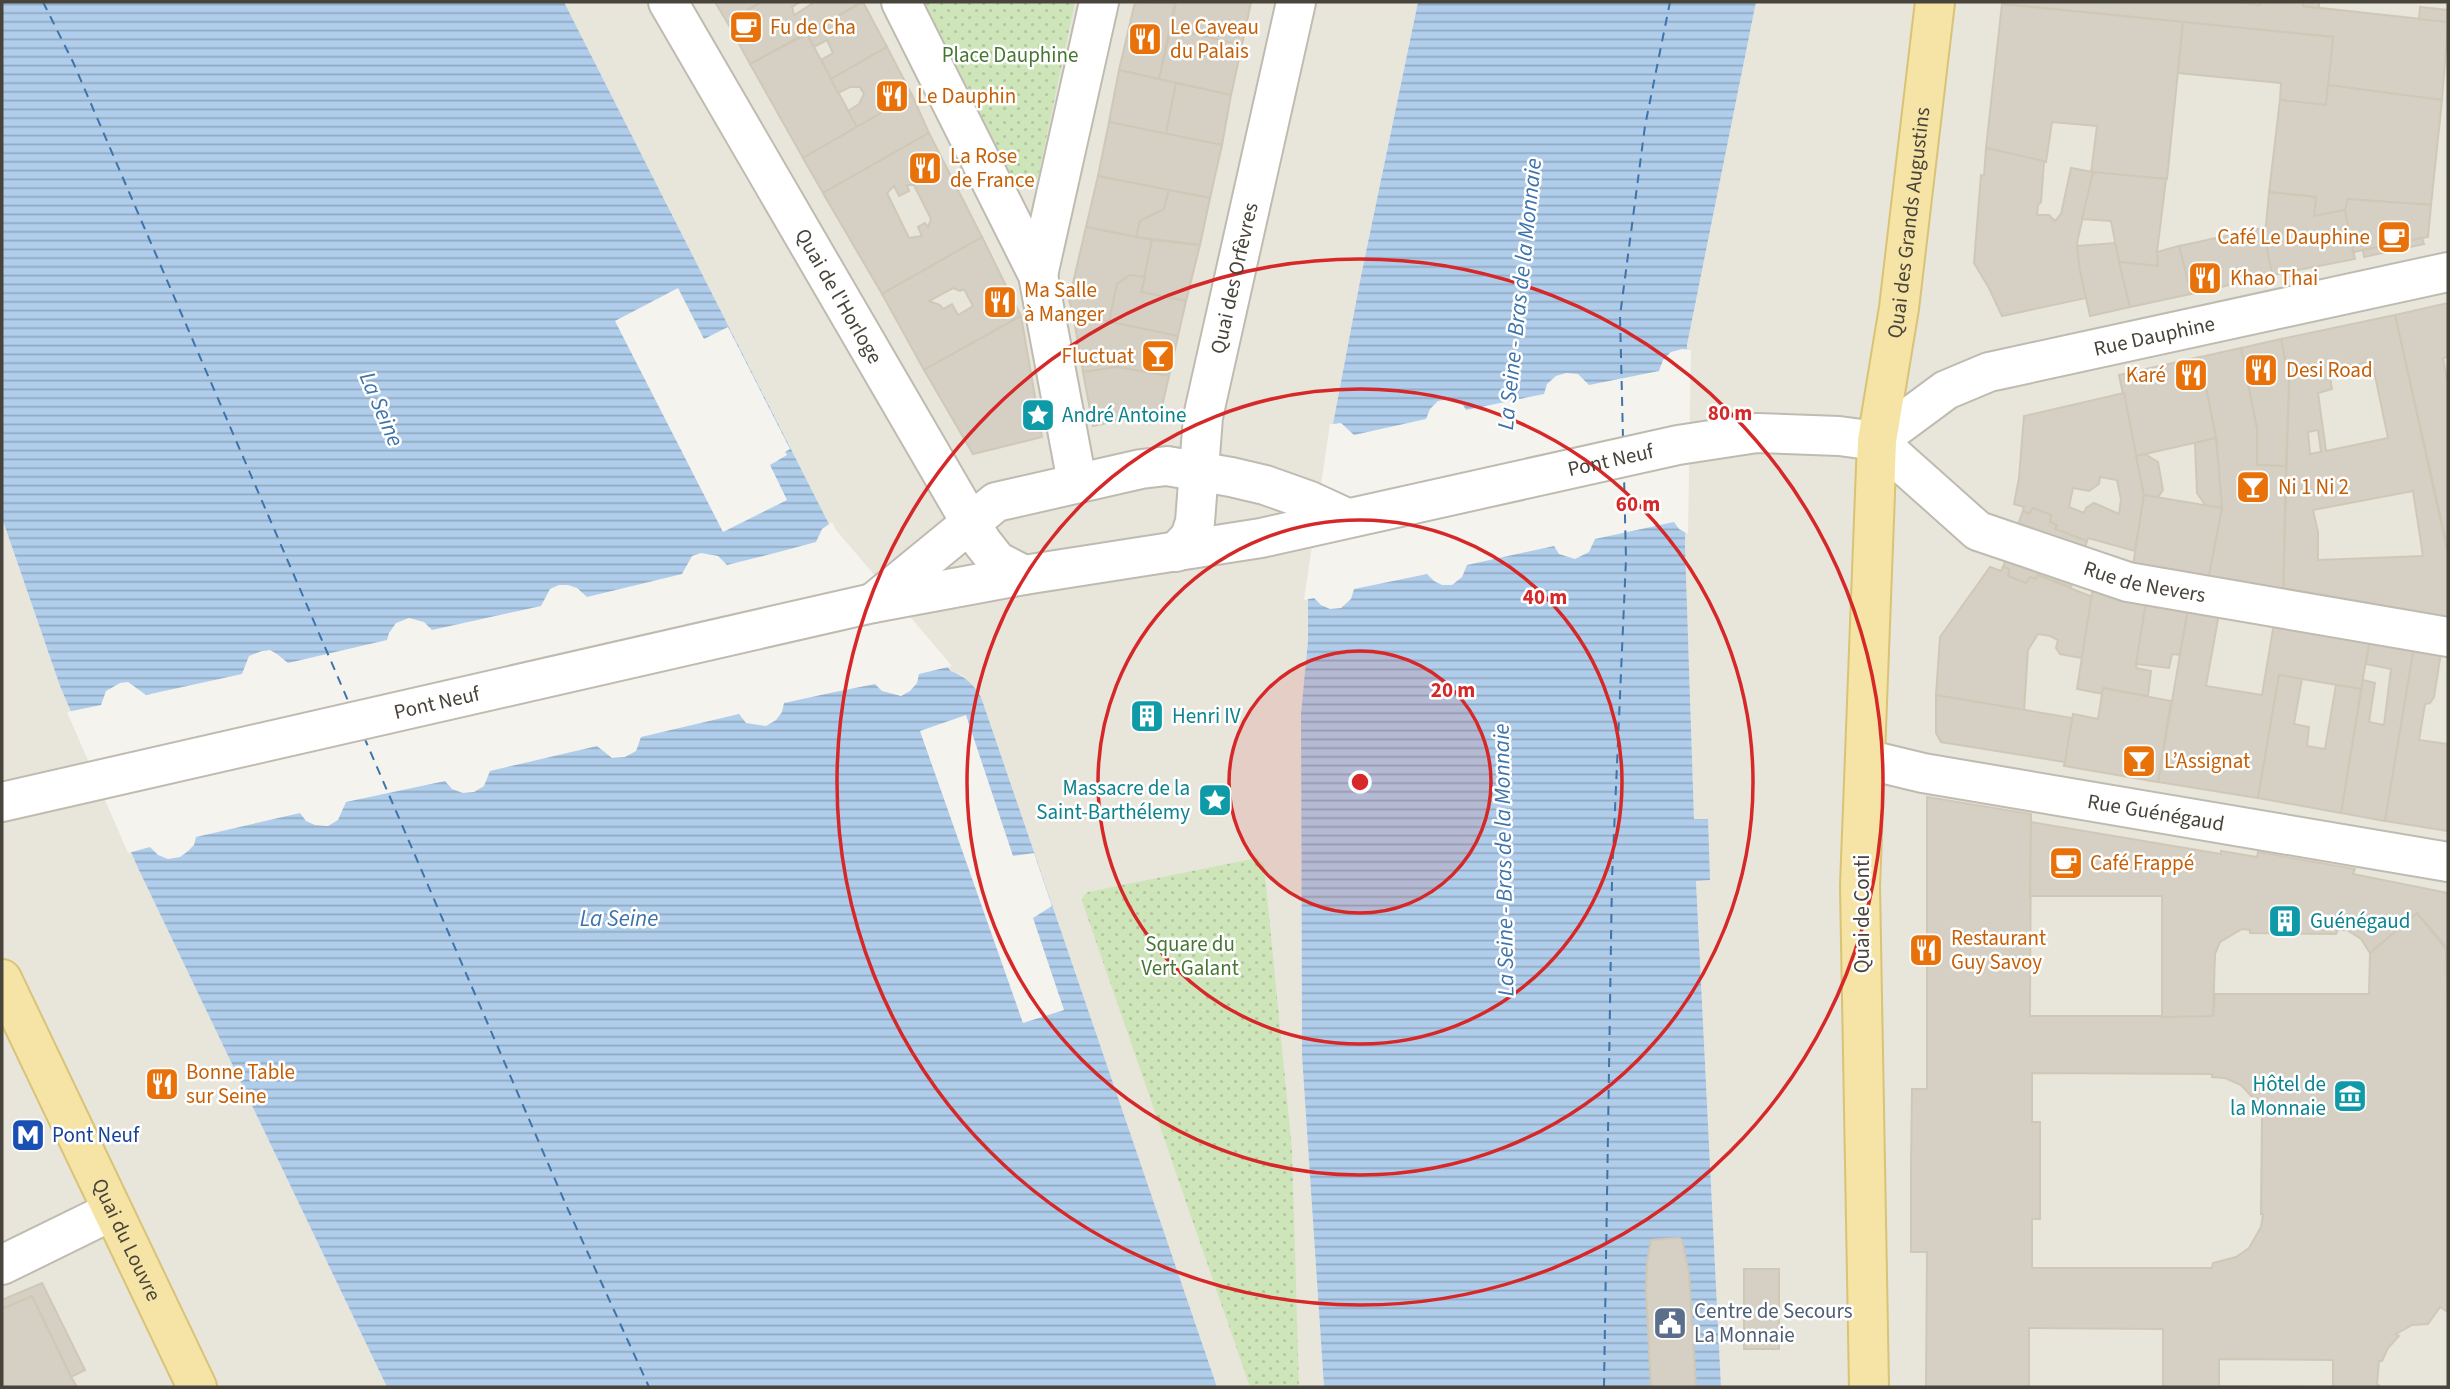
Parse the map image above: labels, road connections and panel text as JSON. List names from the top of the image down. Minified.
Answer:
{"streets":{"main road":["Quai des Grands Augustins","Quai de Conti","Quai du Louvre"],"street":["Quai des Orfèvres","Quai de l'Horloge","Rue Dauphine","Pont Neuf","Rue de Nevers","Rue Guénégaud"]},"crossings":[["Quai des Grands Augustins","Rue Dauphine"],["Quai des Grands Augustins","Pont Neuf"],["Quai des Grands Augustins","Rue de Nevers"],["Quai des Grands Augustins","Quai de Conti"],["Quai des Orfèvres","Pont Neuf"],["Quai de l'Horloge","Pont Neuf"],["Rue Dauphine","Pont Neuf"],["Rue Dauphine","Rue de Nevers"],["Rue Dauphine","Quai de Conti"],["Pont Neuf","Rue de Nevers"],["Pont Neuf","Quai de Conti"],["Rue de Nevers","Quai de Conti"],["Rue Guénégaud","Quai de Conti"]],"water":["La Seine - Bras de la Monnaie","La Seine"],"parks":["Place Dauphine","Square du Vert Galant"],"places":{"cafe":["Fu de Cha","Café Le Dauphine","Café Frappé"],"restaurant":["Le Caveau du Palais","Le Dauphin","La Rose de France","Khao Thai","Ma Salle à Manger","Desi Road","Karé","Restaurant Guy Savoy","Bonne Table sur Seine"],"bar":["Fluctuat","Ni 1 Ni 2","L’Assignat"],"place":["André Antoine","Massacre de la Saint-Barthélemy"],"building":["Henri IV","Guénégaud"],"museum":["Hôtel de la Monnaie"],"metro station":["Pont Neuf"],"public building":["Centre de Secours La Monnaie"]},"rings":["80 m","60 m","40 m","20 m"]}
